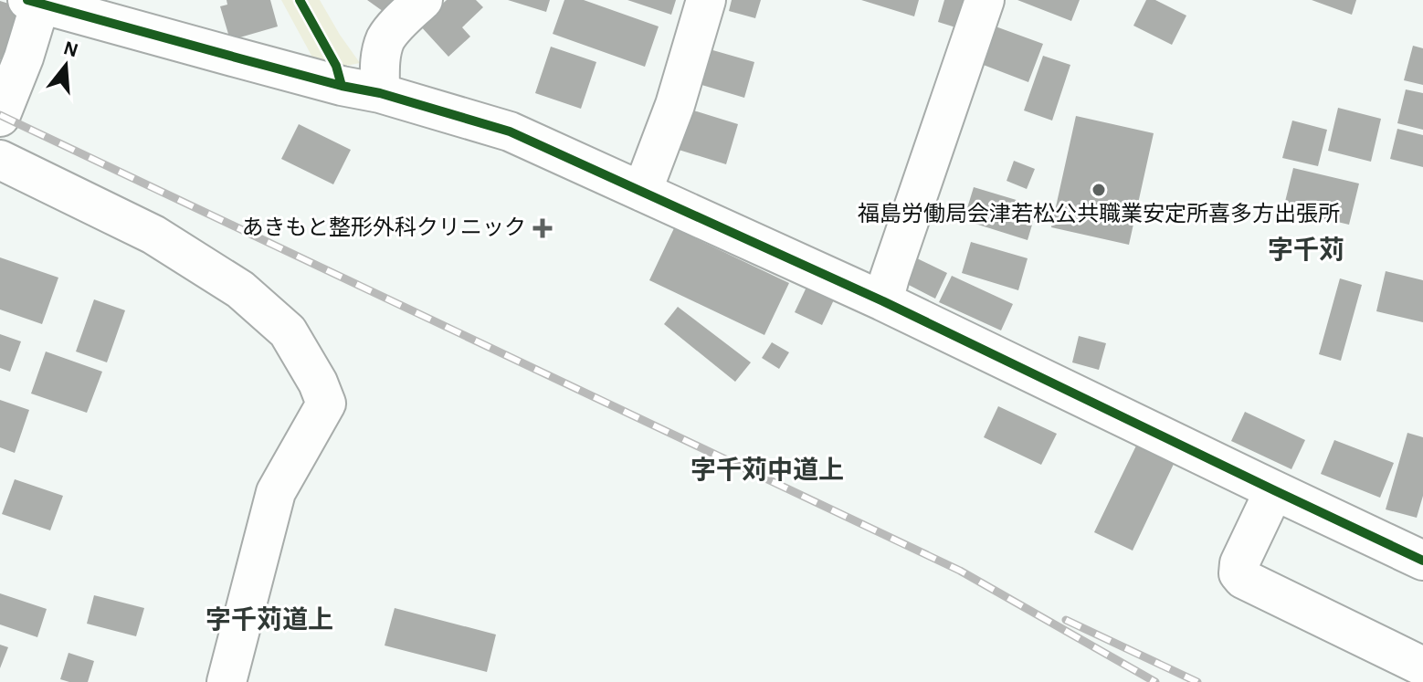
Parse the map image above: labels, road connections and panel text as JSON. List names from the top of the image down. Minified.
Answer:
{"districts":["字千苅","字千苅中道上","字千苅道上"],"places":{"other":["福島労働局会津若松公共職業安定所喜多方出張所"],"health":["あきもと整形外科クリニック"]},"north":"top"}
